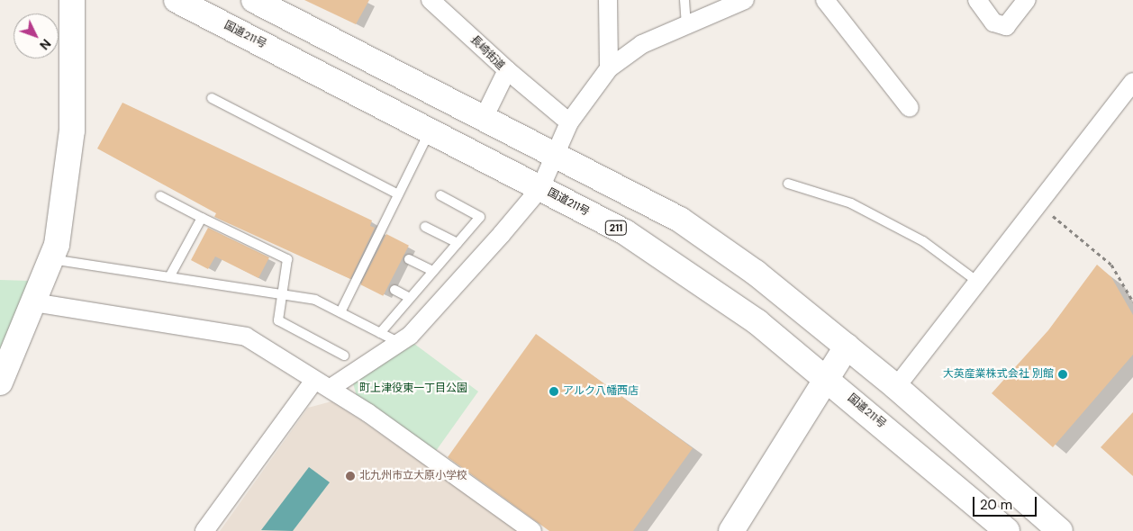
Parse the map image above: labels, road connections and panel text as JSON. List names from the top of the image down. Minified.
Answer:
{"streets":{"main road":["国道211号","211"],"street":["長崎街道"]},"parks":["町上津役東一丁目公園"],"places":["大英産業株式会社 別館","アルク八幡西店","北九州市立大原小学校"],"scale_bar":"20 m","north":"bottom right"}
